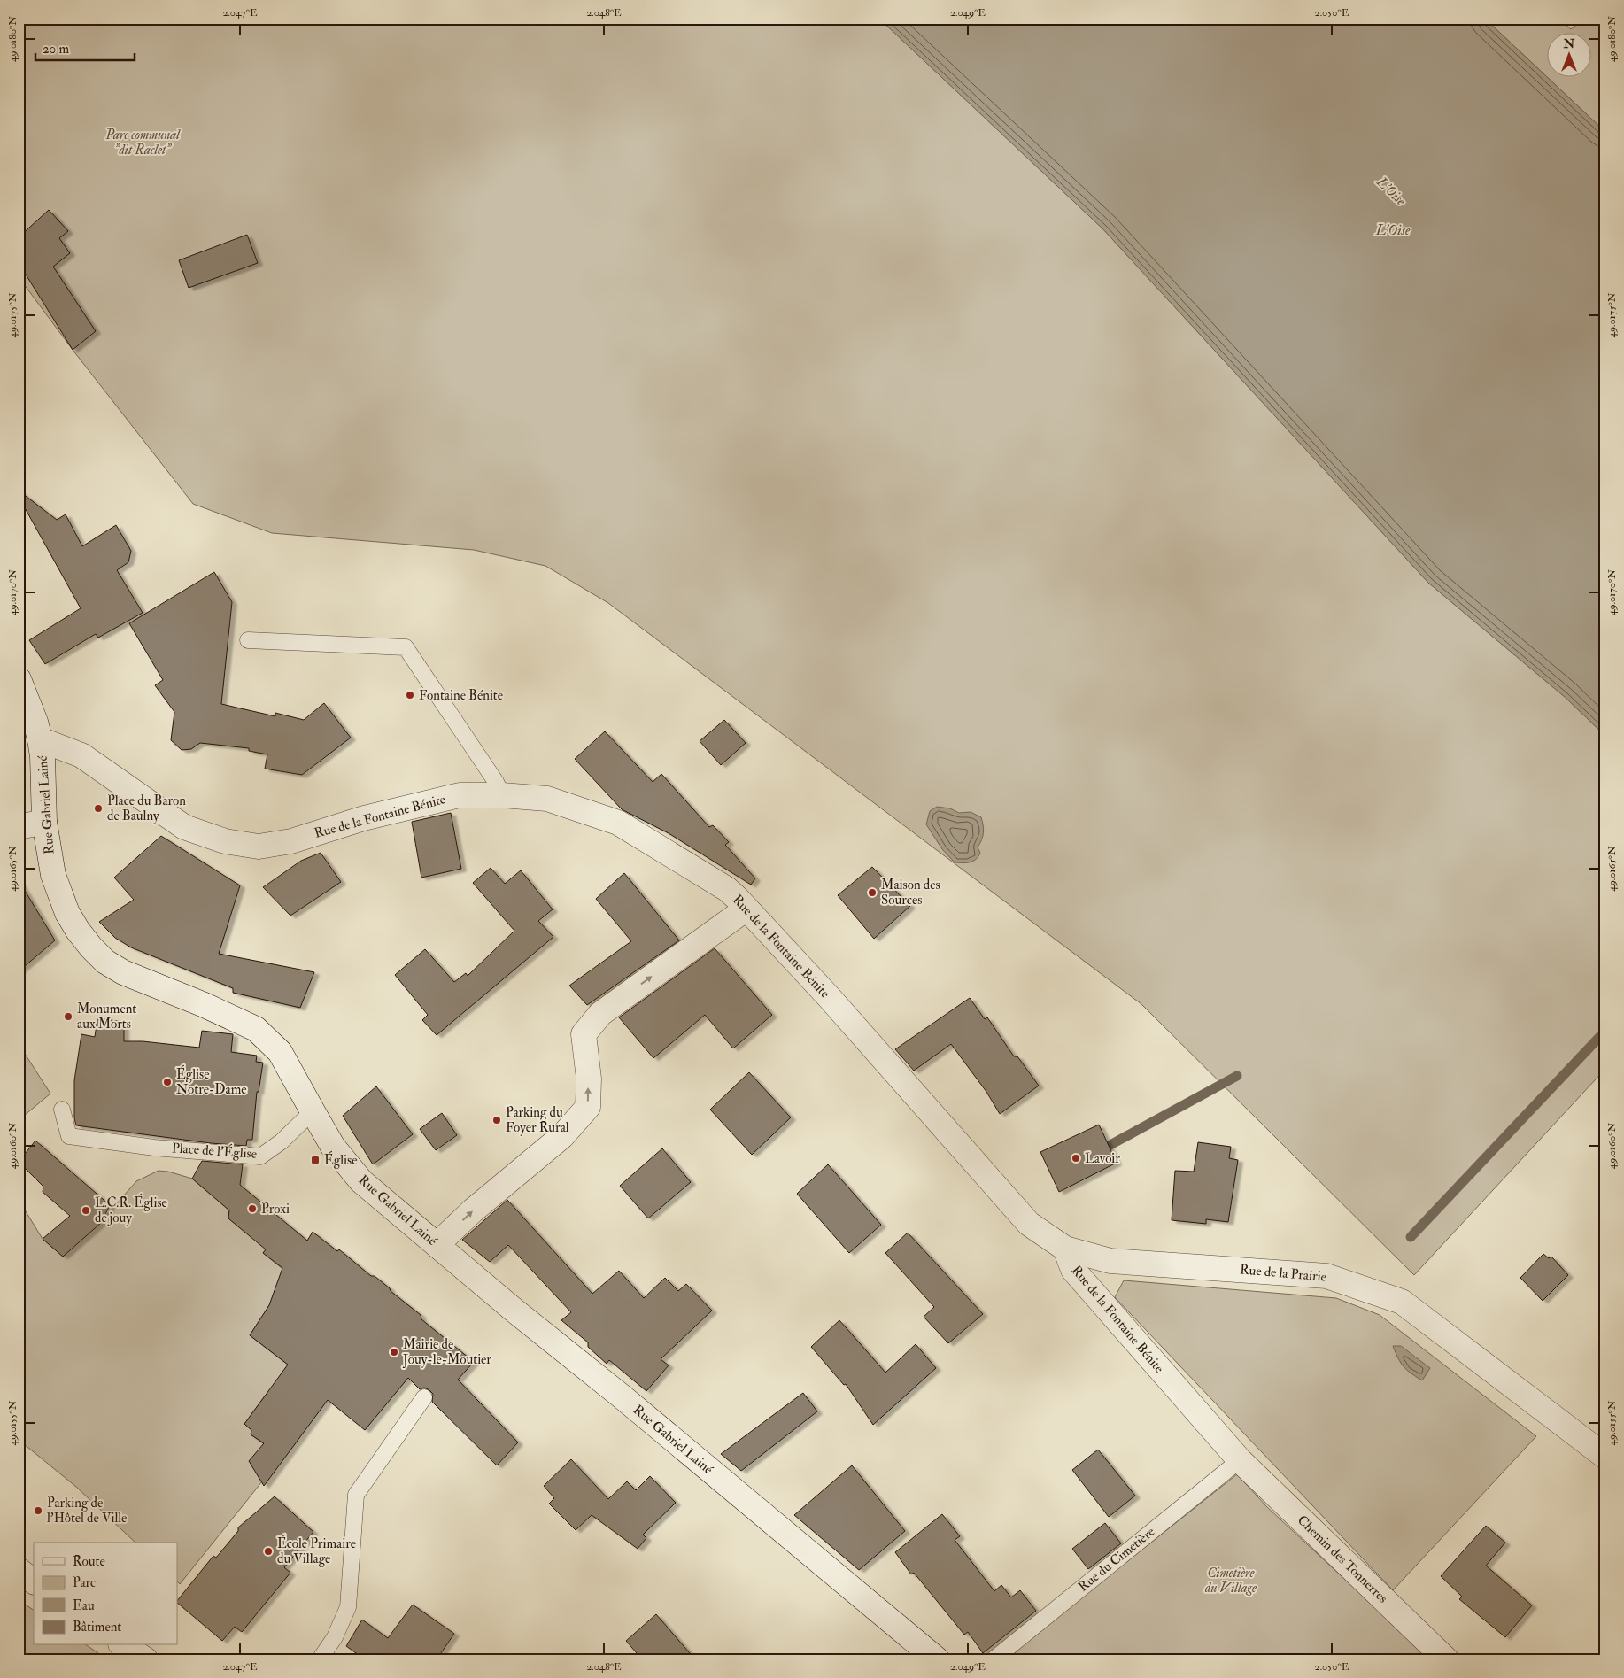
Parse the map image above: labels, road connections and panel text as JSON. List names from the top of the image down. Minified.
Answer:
{"streets":{"street":["Rue Gabriel Lainé","Rue de la Fontaine Bénite","Rue de la Prairie","Chemin des Tonnerres"],"lane":["Place de l'Église","Rue du Cimetière"]},"crossings":[["Rue Gabriel Lainé","Rue de la Fontaine Bénite"],["Rue Gabriel Lainé","Place de l'Église"],["Rue de la Fontaine Bénite","Rue de la Prairie"],["Rue de la Fontaine Bénite","Rue du Cimetière"],["Rue de la Fontaine Bénite","Chemin des Tonnerres"],["Rue du Cimetière","Chemin des Tonnerres"]],"water":["L'Oise","L’Oise"],"parks":["Parc communal \"dit Raclet\"","Cimetière du Village"],"places":{"other":["Fontaine Bénite","Place du Baron de Baulny","Maison des Sources","Monument aux Morts","Église Notre-Dame","Parking du Foyer Rural","Lavoir","Proxi","L.C.R. Église de jouy","Mairie de Jouy-le-Moutier","Parking de l'Hôtel de Ville","École Primaire du Village"],"transit":["Église"]},"legend":["Route","Parc","Eau","Bâtiment"],"scale_bar":"20 m","north":"top","coordinates":["2.047°E","2.048°E","2.049°E","2.050°E","49.0180°N","49.0175°N","49.0170°N","49.0165°N","49.0160°N","49.0155°N"]}
